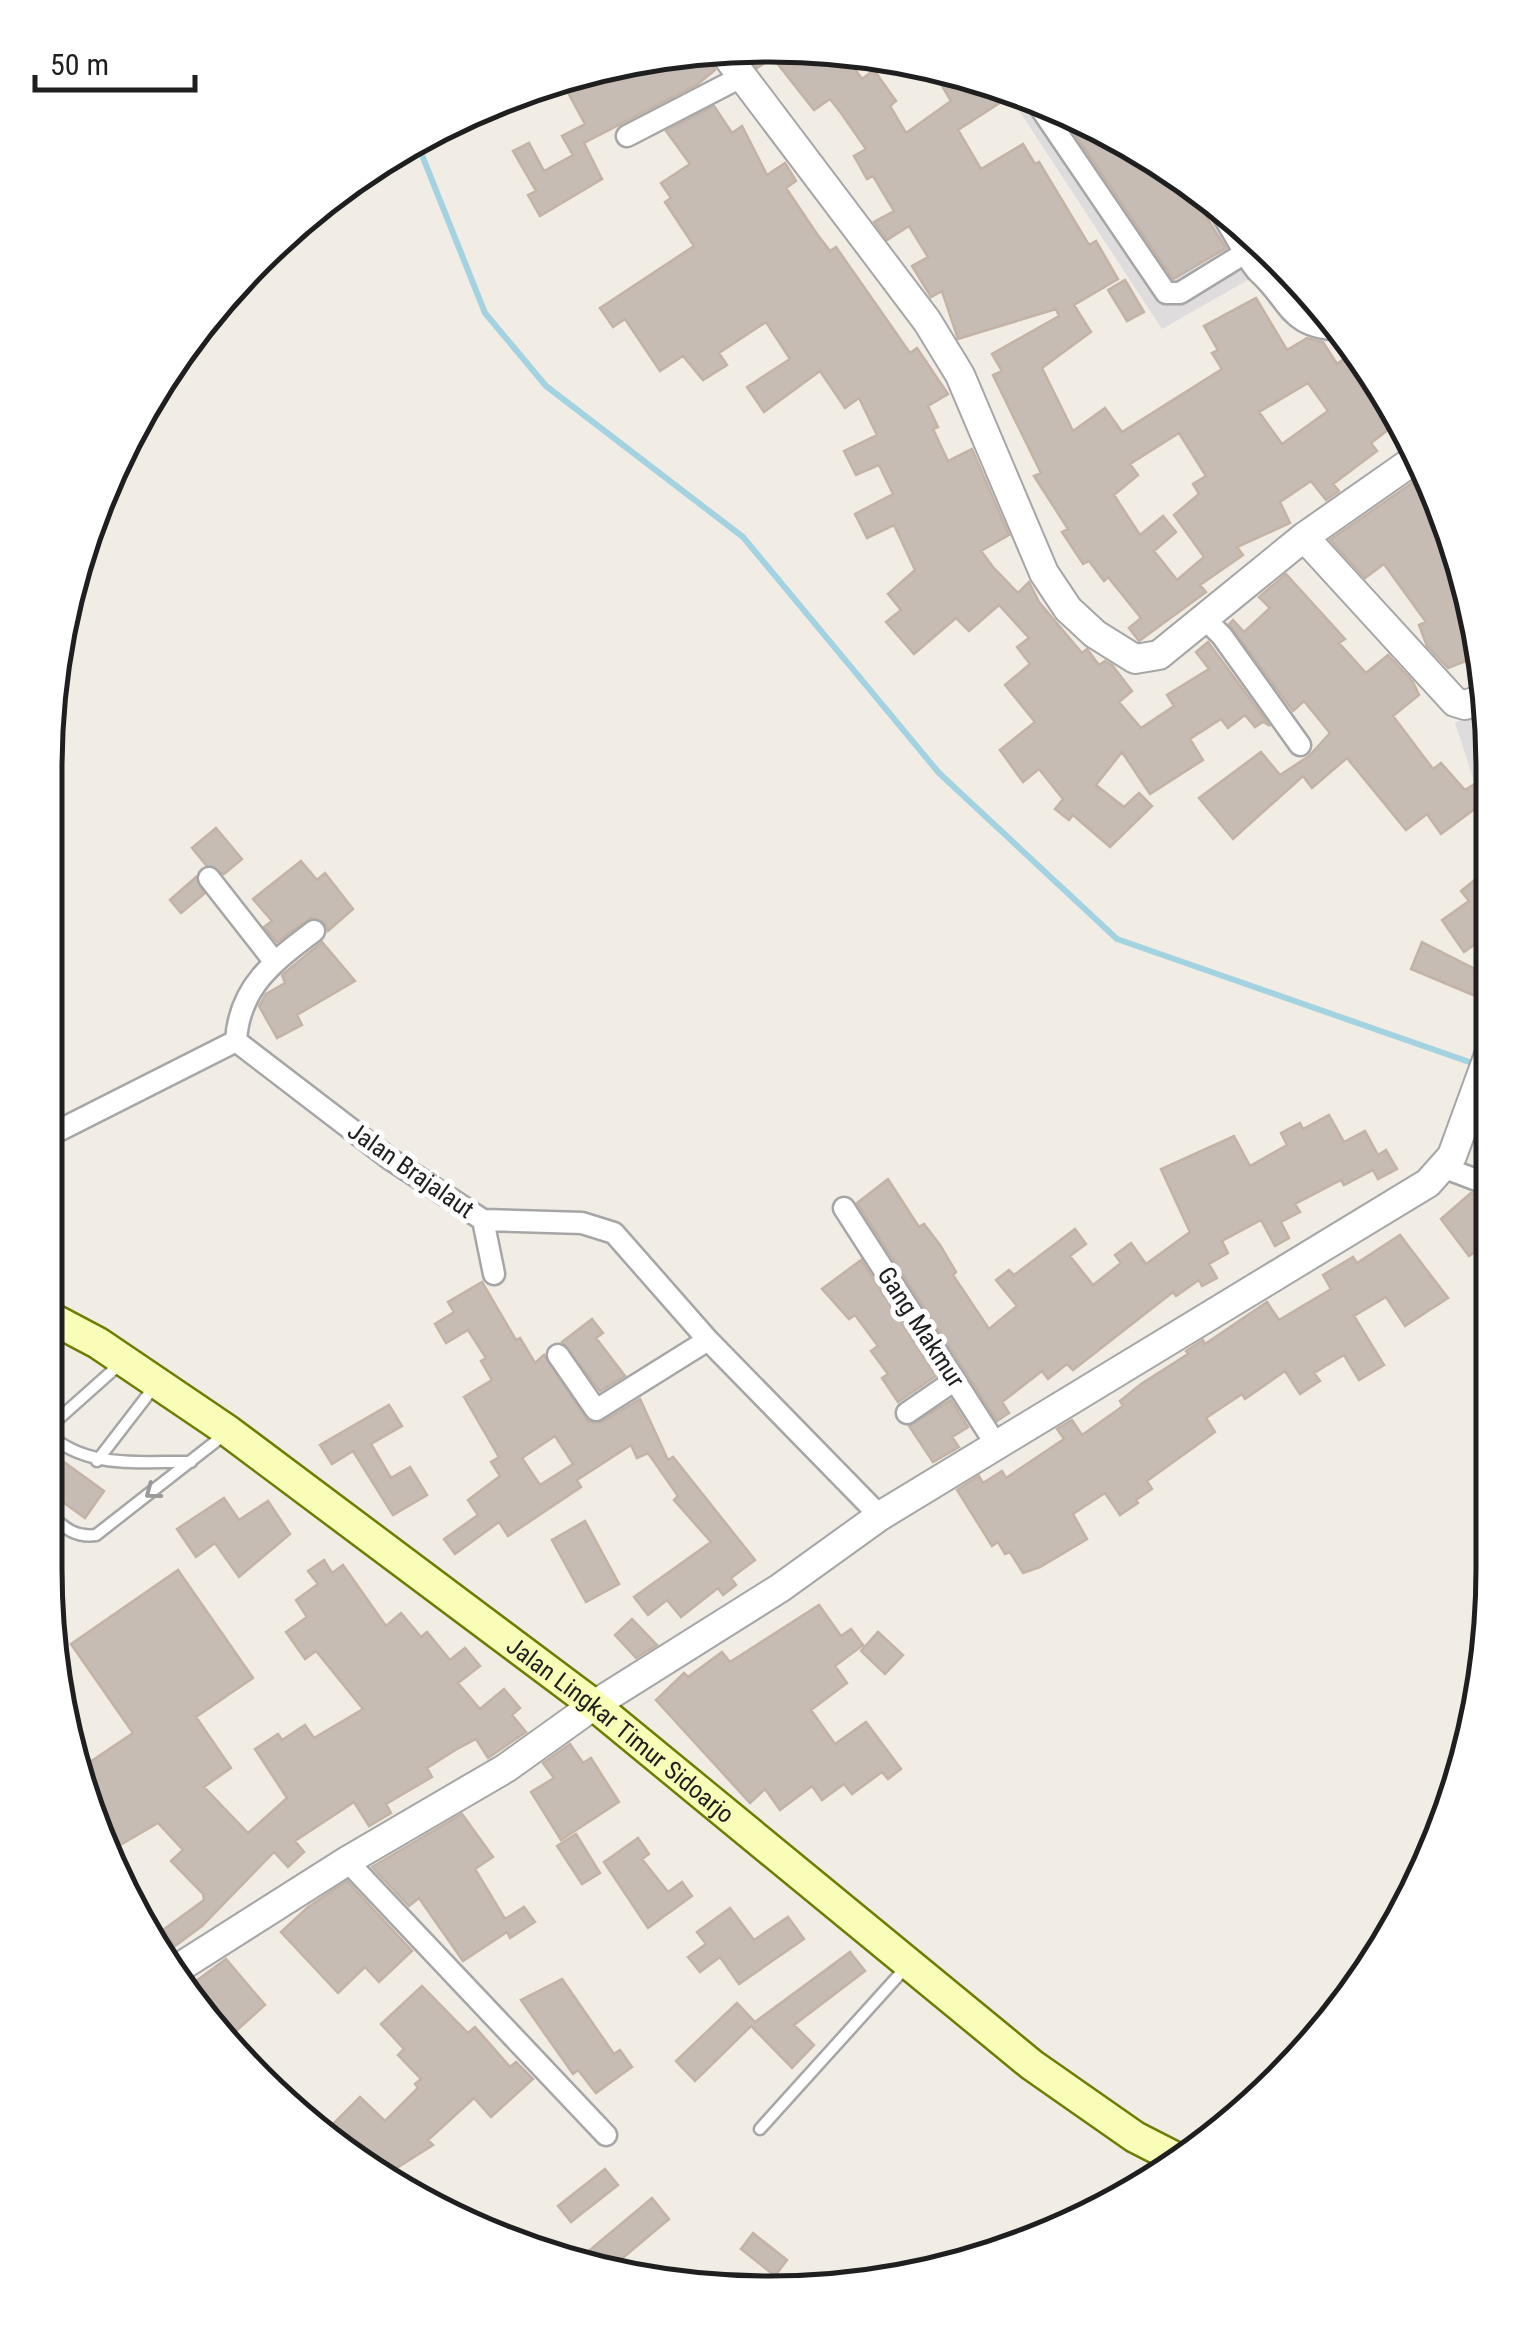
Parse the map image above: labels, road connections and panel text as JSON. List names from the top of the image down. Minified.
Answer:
{"streets":{"main road":["Jalan Lingkar Timur Sidoarjo"],"street":["Jalan Brajalaut","Gang Makmur"]},"scale_bar":"50 m"}
